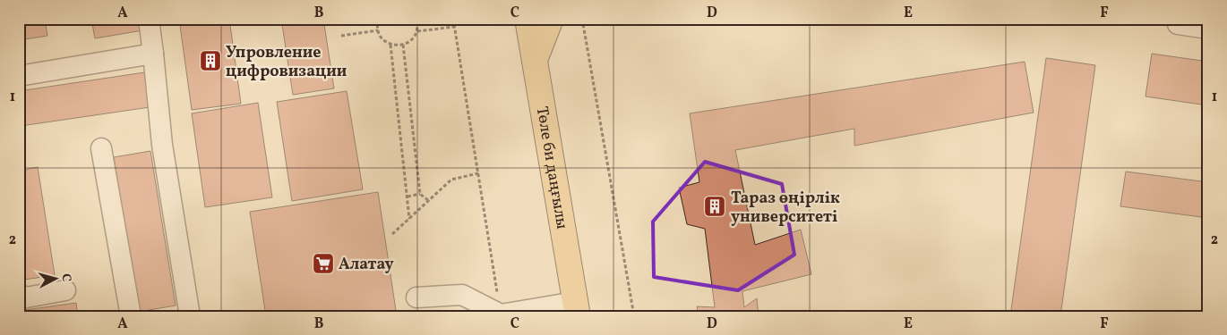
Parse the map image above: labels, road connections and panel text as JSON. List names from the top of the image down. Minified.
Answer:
{"streets":{"main road":["Төле би даңғылы"]},"places":{"building":["Упровление цифровизации","Тараз өңірлік университеті"],"supermarket":["Алатау"]},"north":"right","grid":{"columns":["A","B","C","D","E","F"],"rows":["1","2"]}}
